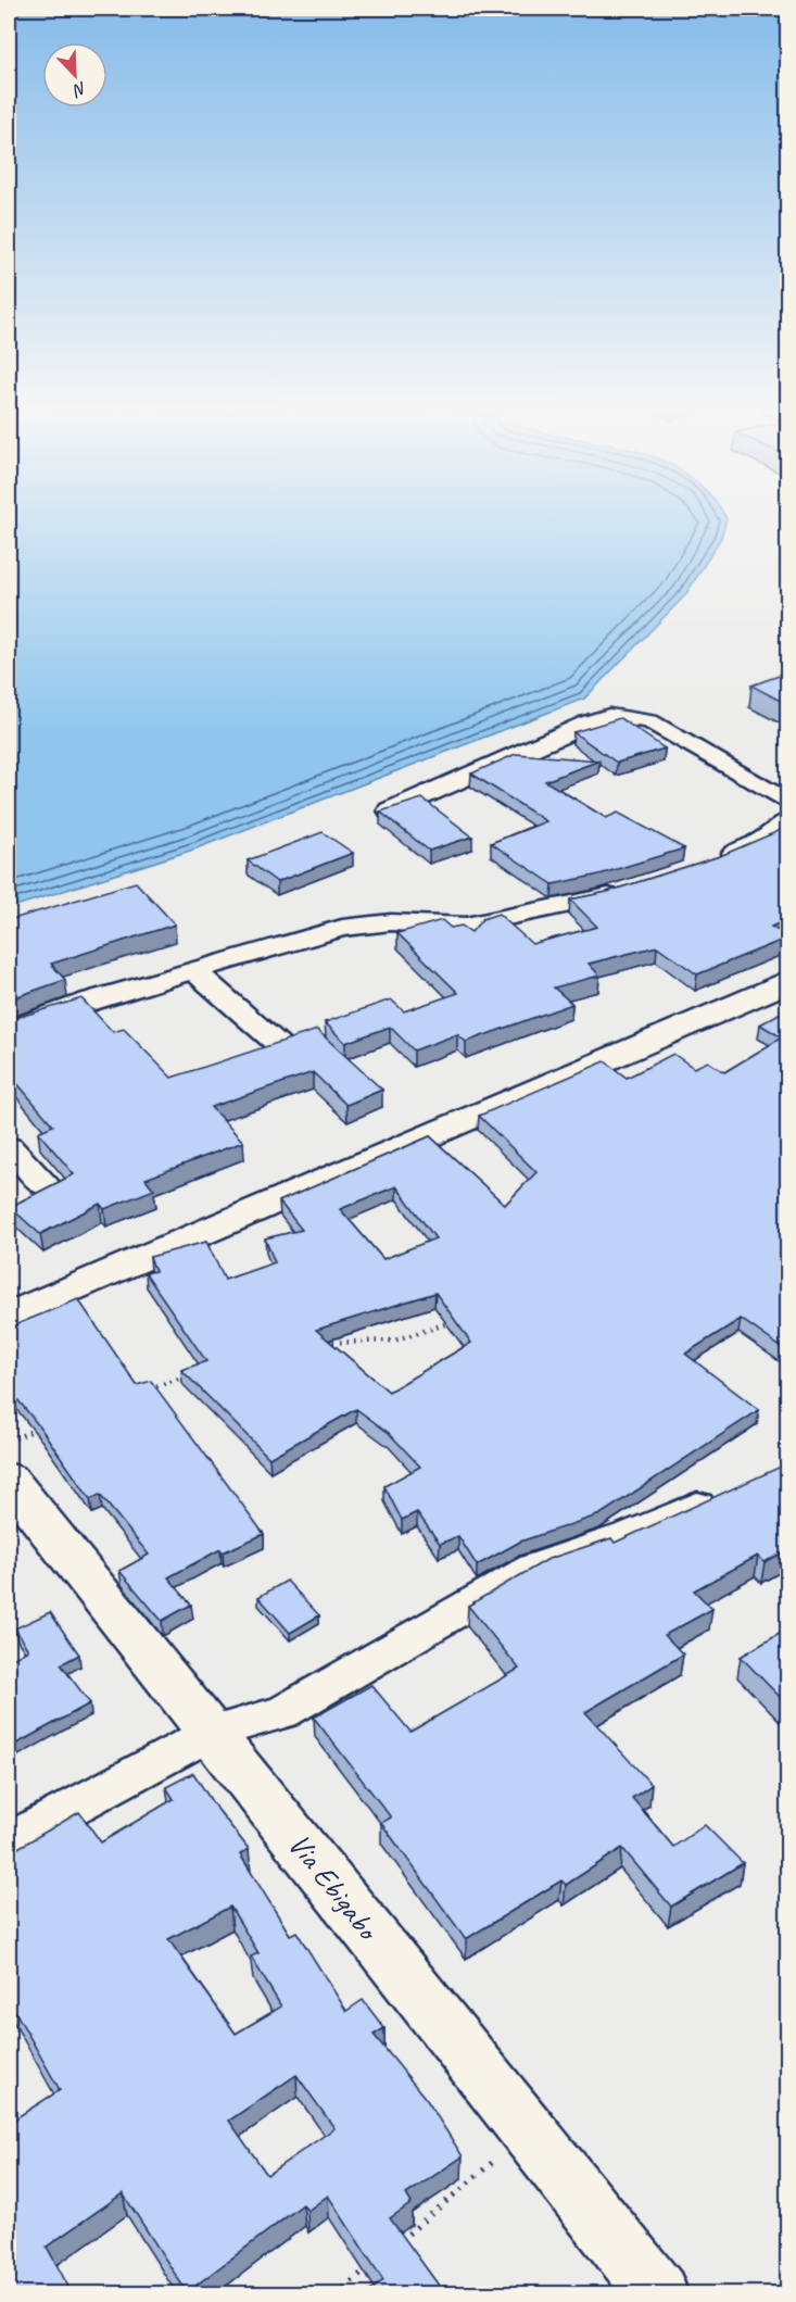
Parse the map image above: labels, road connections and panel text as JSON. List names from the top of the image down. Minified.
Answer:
{"streets":{"main road":["Via Ebigabo"]},"north":"bottom right"}
